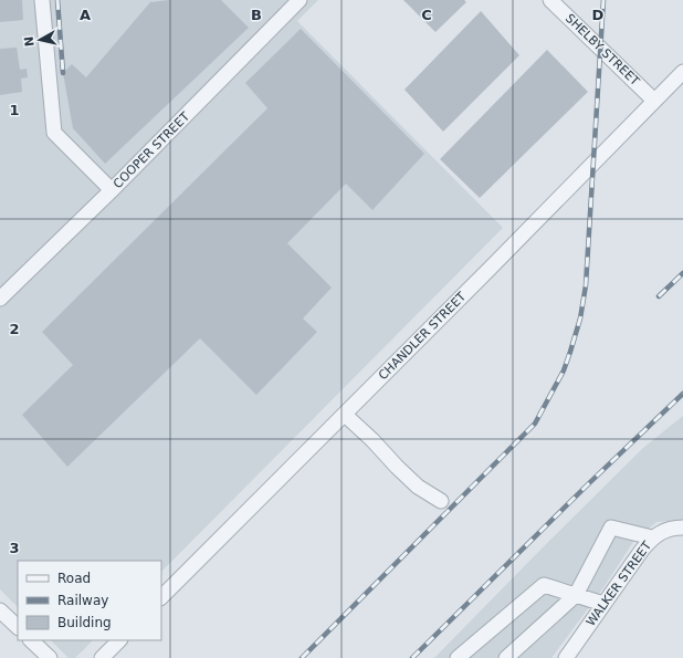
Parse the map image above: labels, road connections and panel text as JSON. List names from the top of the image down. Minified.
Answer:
{"streets":{"street":["SHELBY STREET","COOPER STREET","CHANDLER STREET","WALKER STREET"]},"crossings":[["SHELBY STREET","CHANDLER STREET"]],"legend":["Road","Railway","Building"],"north":"left","grid":{"columns":["A","B","C","D"],"rows":["1","2","3"]}}
